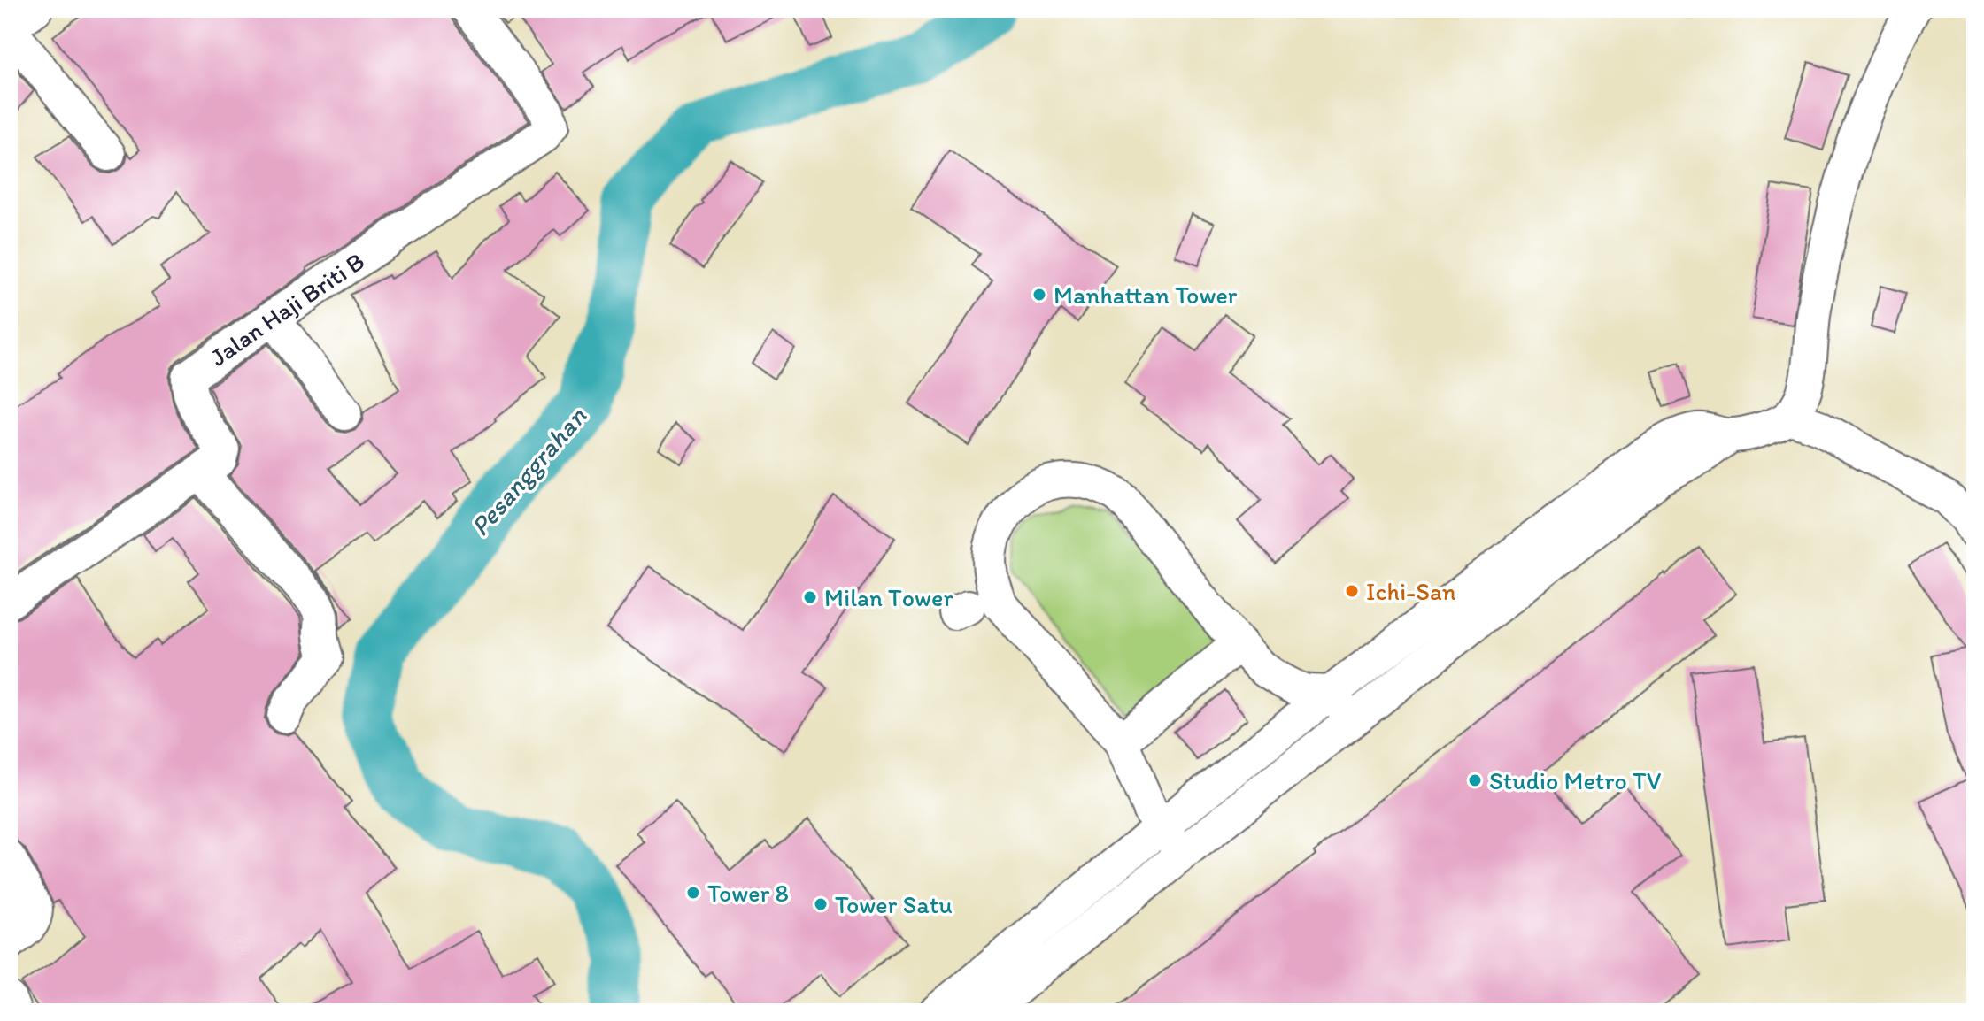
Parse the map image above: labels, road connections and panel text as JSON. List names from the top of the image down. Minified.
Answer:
{"streets":{"street":["Jalan Haji Briti B"]},"water":["Pesanggrahan"],"places":["Manhattan Tower","Ichi-San","Milan Tower","Studio Metro TV","Tower 8","Tower Satu"]}
